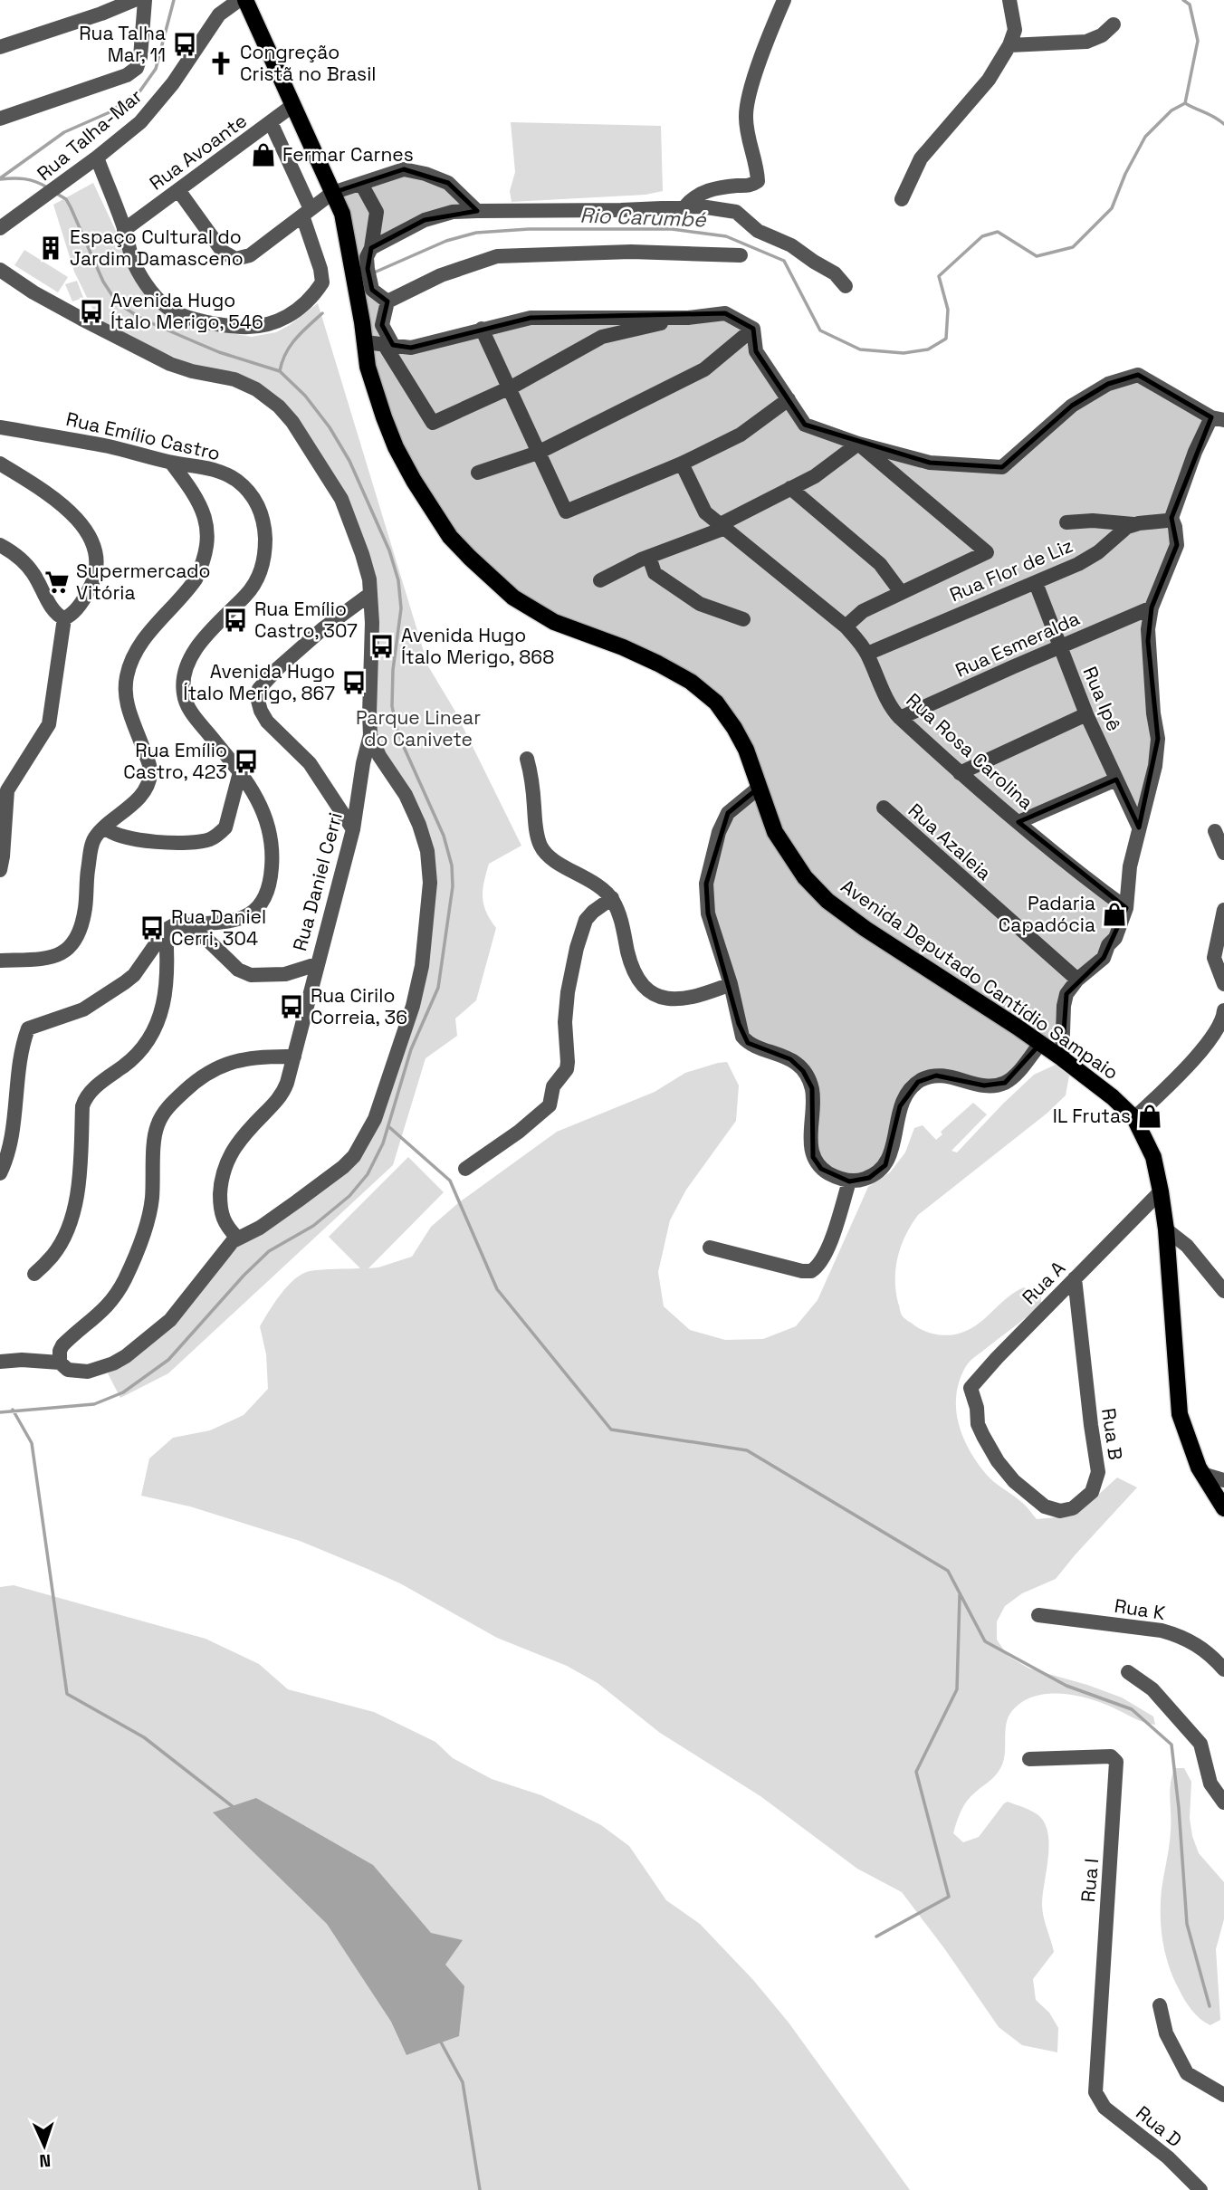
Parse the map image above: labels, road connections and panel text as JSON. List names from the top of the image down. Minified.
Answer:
{"streets":{"main road":["Avenida Deputado Cantídio Sampaio"],"street":["Rua Talha-Mar","Rua Avoante","Rua Emílio Castro","Rua Flor de Liz","Rua Esmeralda","Rua Ipê","Rua Rosa Carolina","Rua Azaleia","Rua Daniel Cerri","Rua A","Rua B","Rua K","Rua I","Rua D"]},"crossings":[["Rua Avoante","Avenida Deputado Cantídio Sampaio"],["Rua Emílio Castro","Rua Daniel Cerri"],["Rua Flor de Liz","Rua Ipê"],["Rua Flor de Liz","Rua Rosa Carolina"],["Rua Esmeralda","Rua Ipê"],["Rua Esmeralda","Rua Rosa Carolina"],["Avenida Deputado Cantídio Sampaio","Rua A"],["Rua A","Rua B"],["Rua I","Rua D"]],"water":["Rio Carumbé"],"parks":["Parque Linear do Canivete"],"places":{"bus stop":["Rua Talha Mar, 11","Avenida Hugo Ítalo Merigo, 546","Rua Emílio Castro, 307","Avenida Hugo Ítalo Merigo, 868","Avenida Hugo Ítalo Merigo, 867","Rua Emílio Castro, 423","Rua Daniel Cerri, 304","Rua Cirilo Correia, 36"],"church":["Congreção Cristã no Brasil"],"shop":["Fermar Carnes","Padaria Capadócia","IL Frutas"],"building":["Espaço Cultural do Jardim Damasceno"],"supermarket":["Supermercado Vitória"]},"north":"bottom"}
